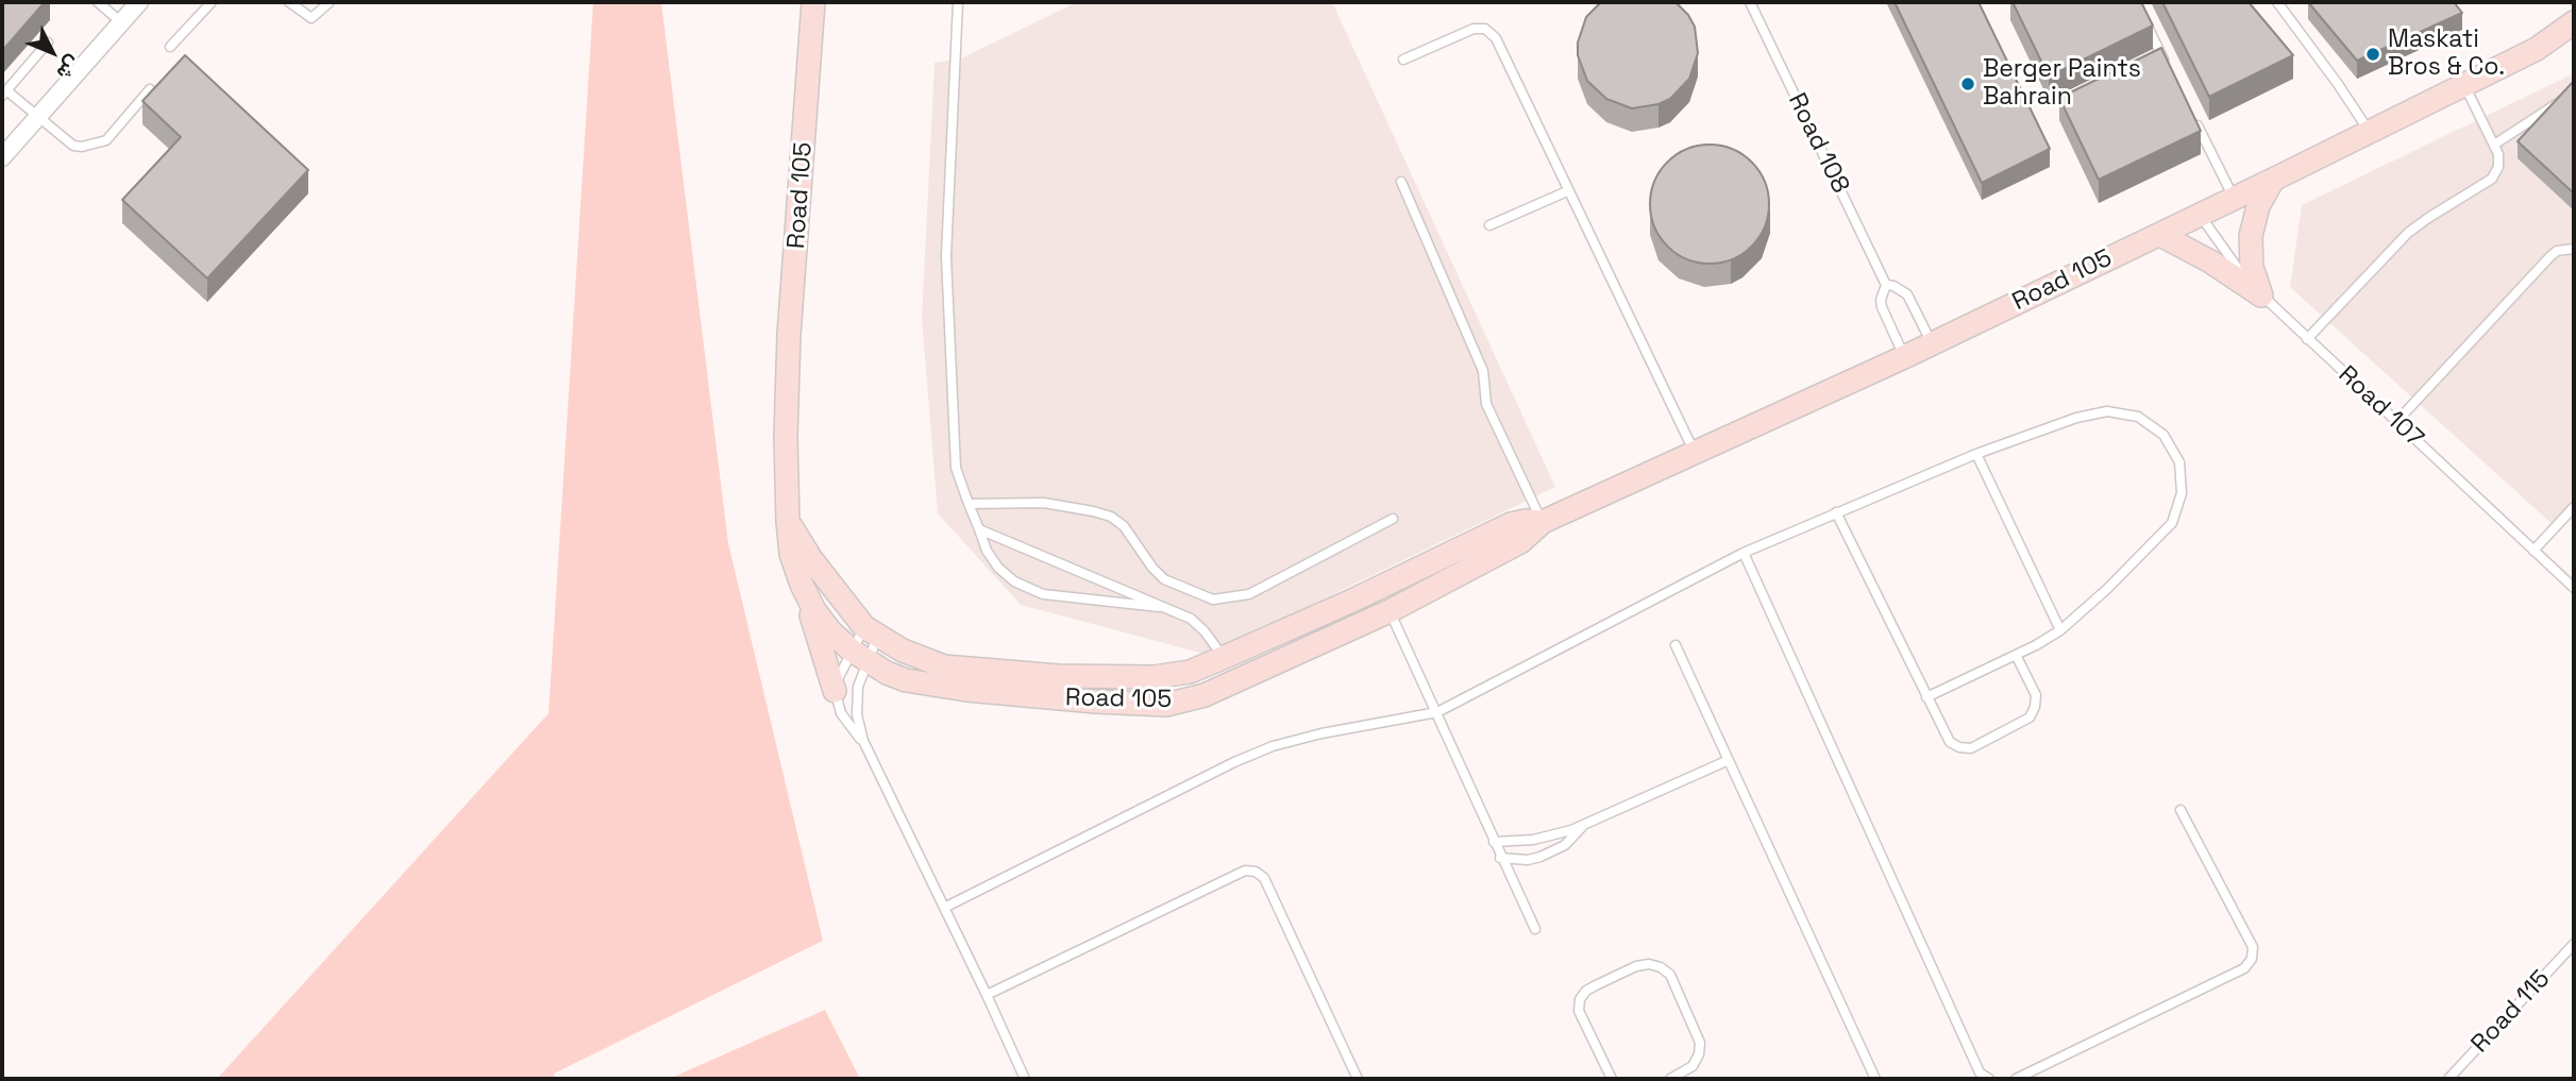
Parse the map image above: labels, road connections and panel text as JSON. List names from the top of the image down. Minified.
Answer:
{"streets":{"street":["Road 105"],"lane":["Road 108","Road 107","Road 115"]},"crossings":[["Road 108","Road 105"],["Road 105","Road 107"]],"places":["Maskati Bros & Co.","Berger Paints Bahrain"],"north":"bottom right"}
